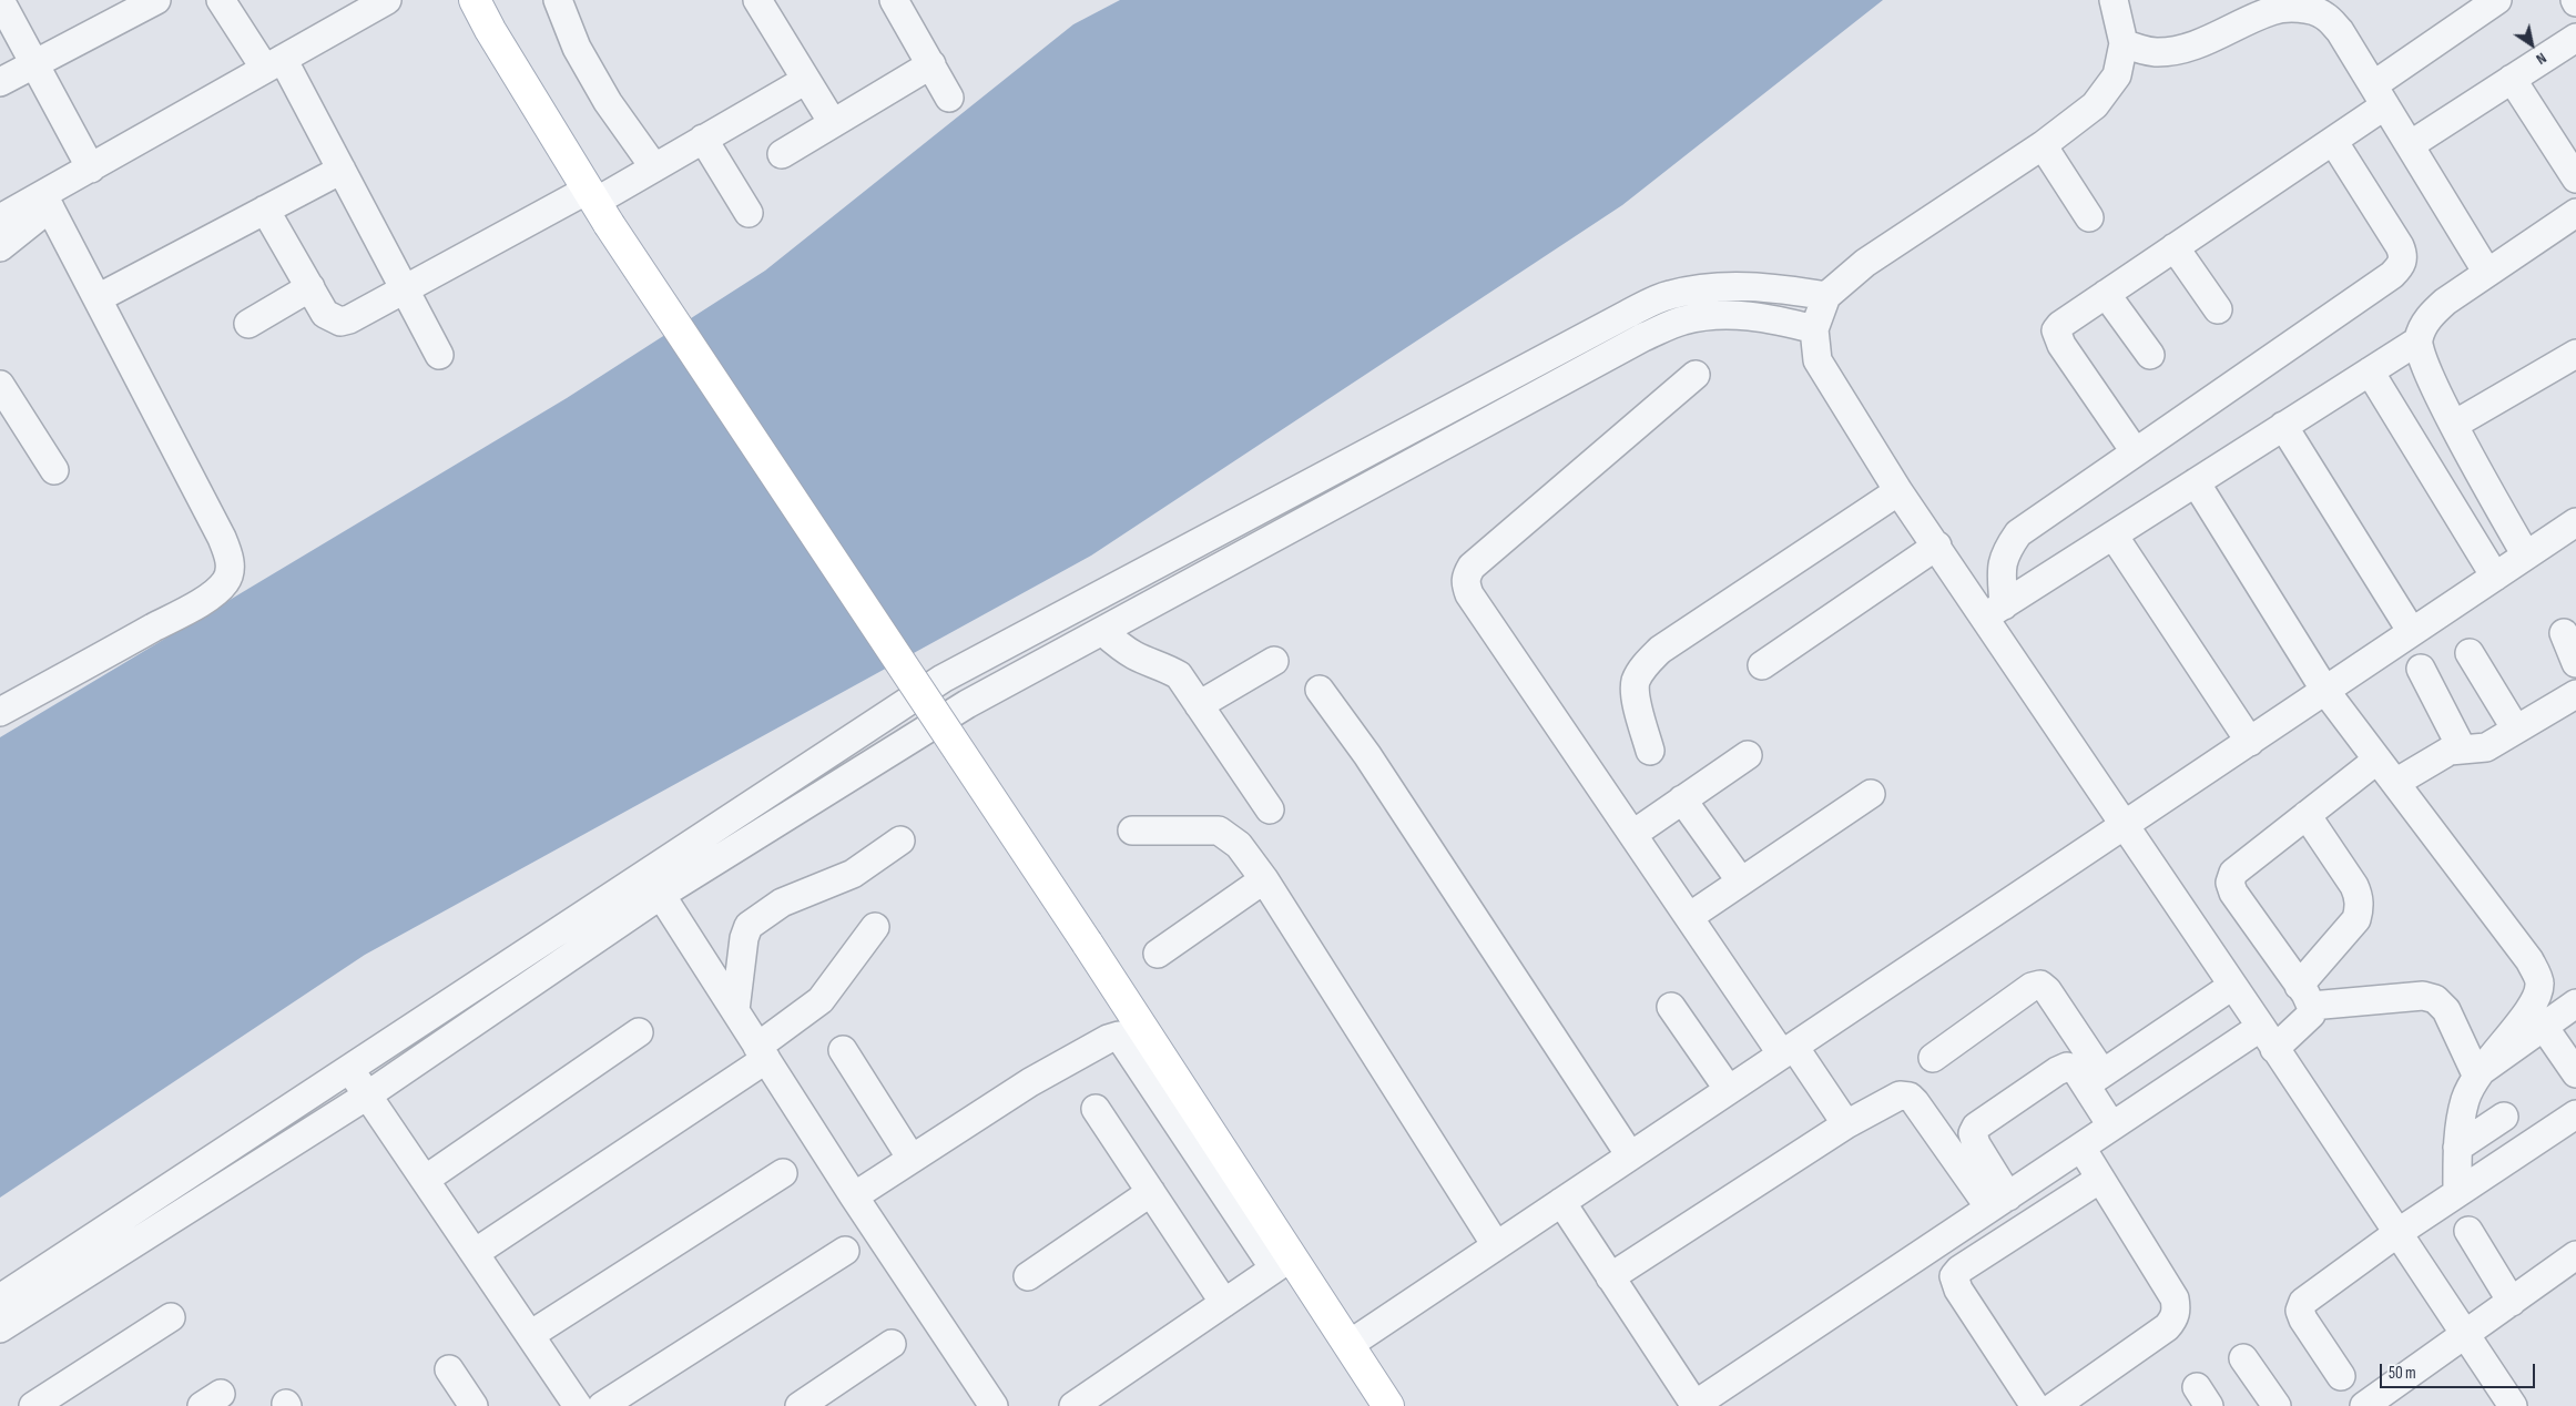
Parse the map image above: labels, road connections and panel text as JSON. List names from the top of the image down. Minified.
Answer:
{"scale_bar":"50 m","north":"bottom right"}
